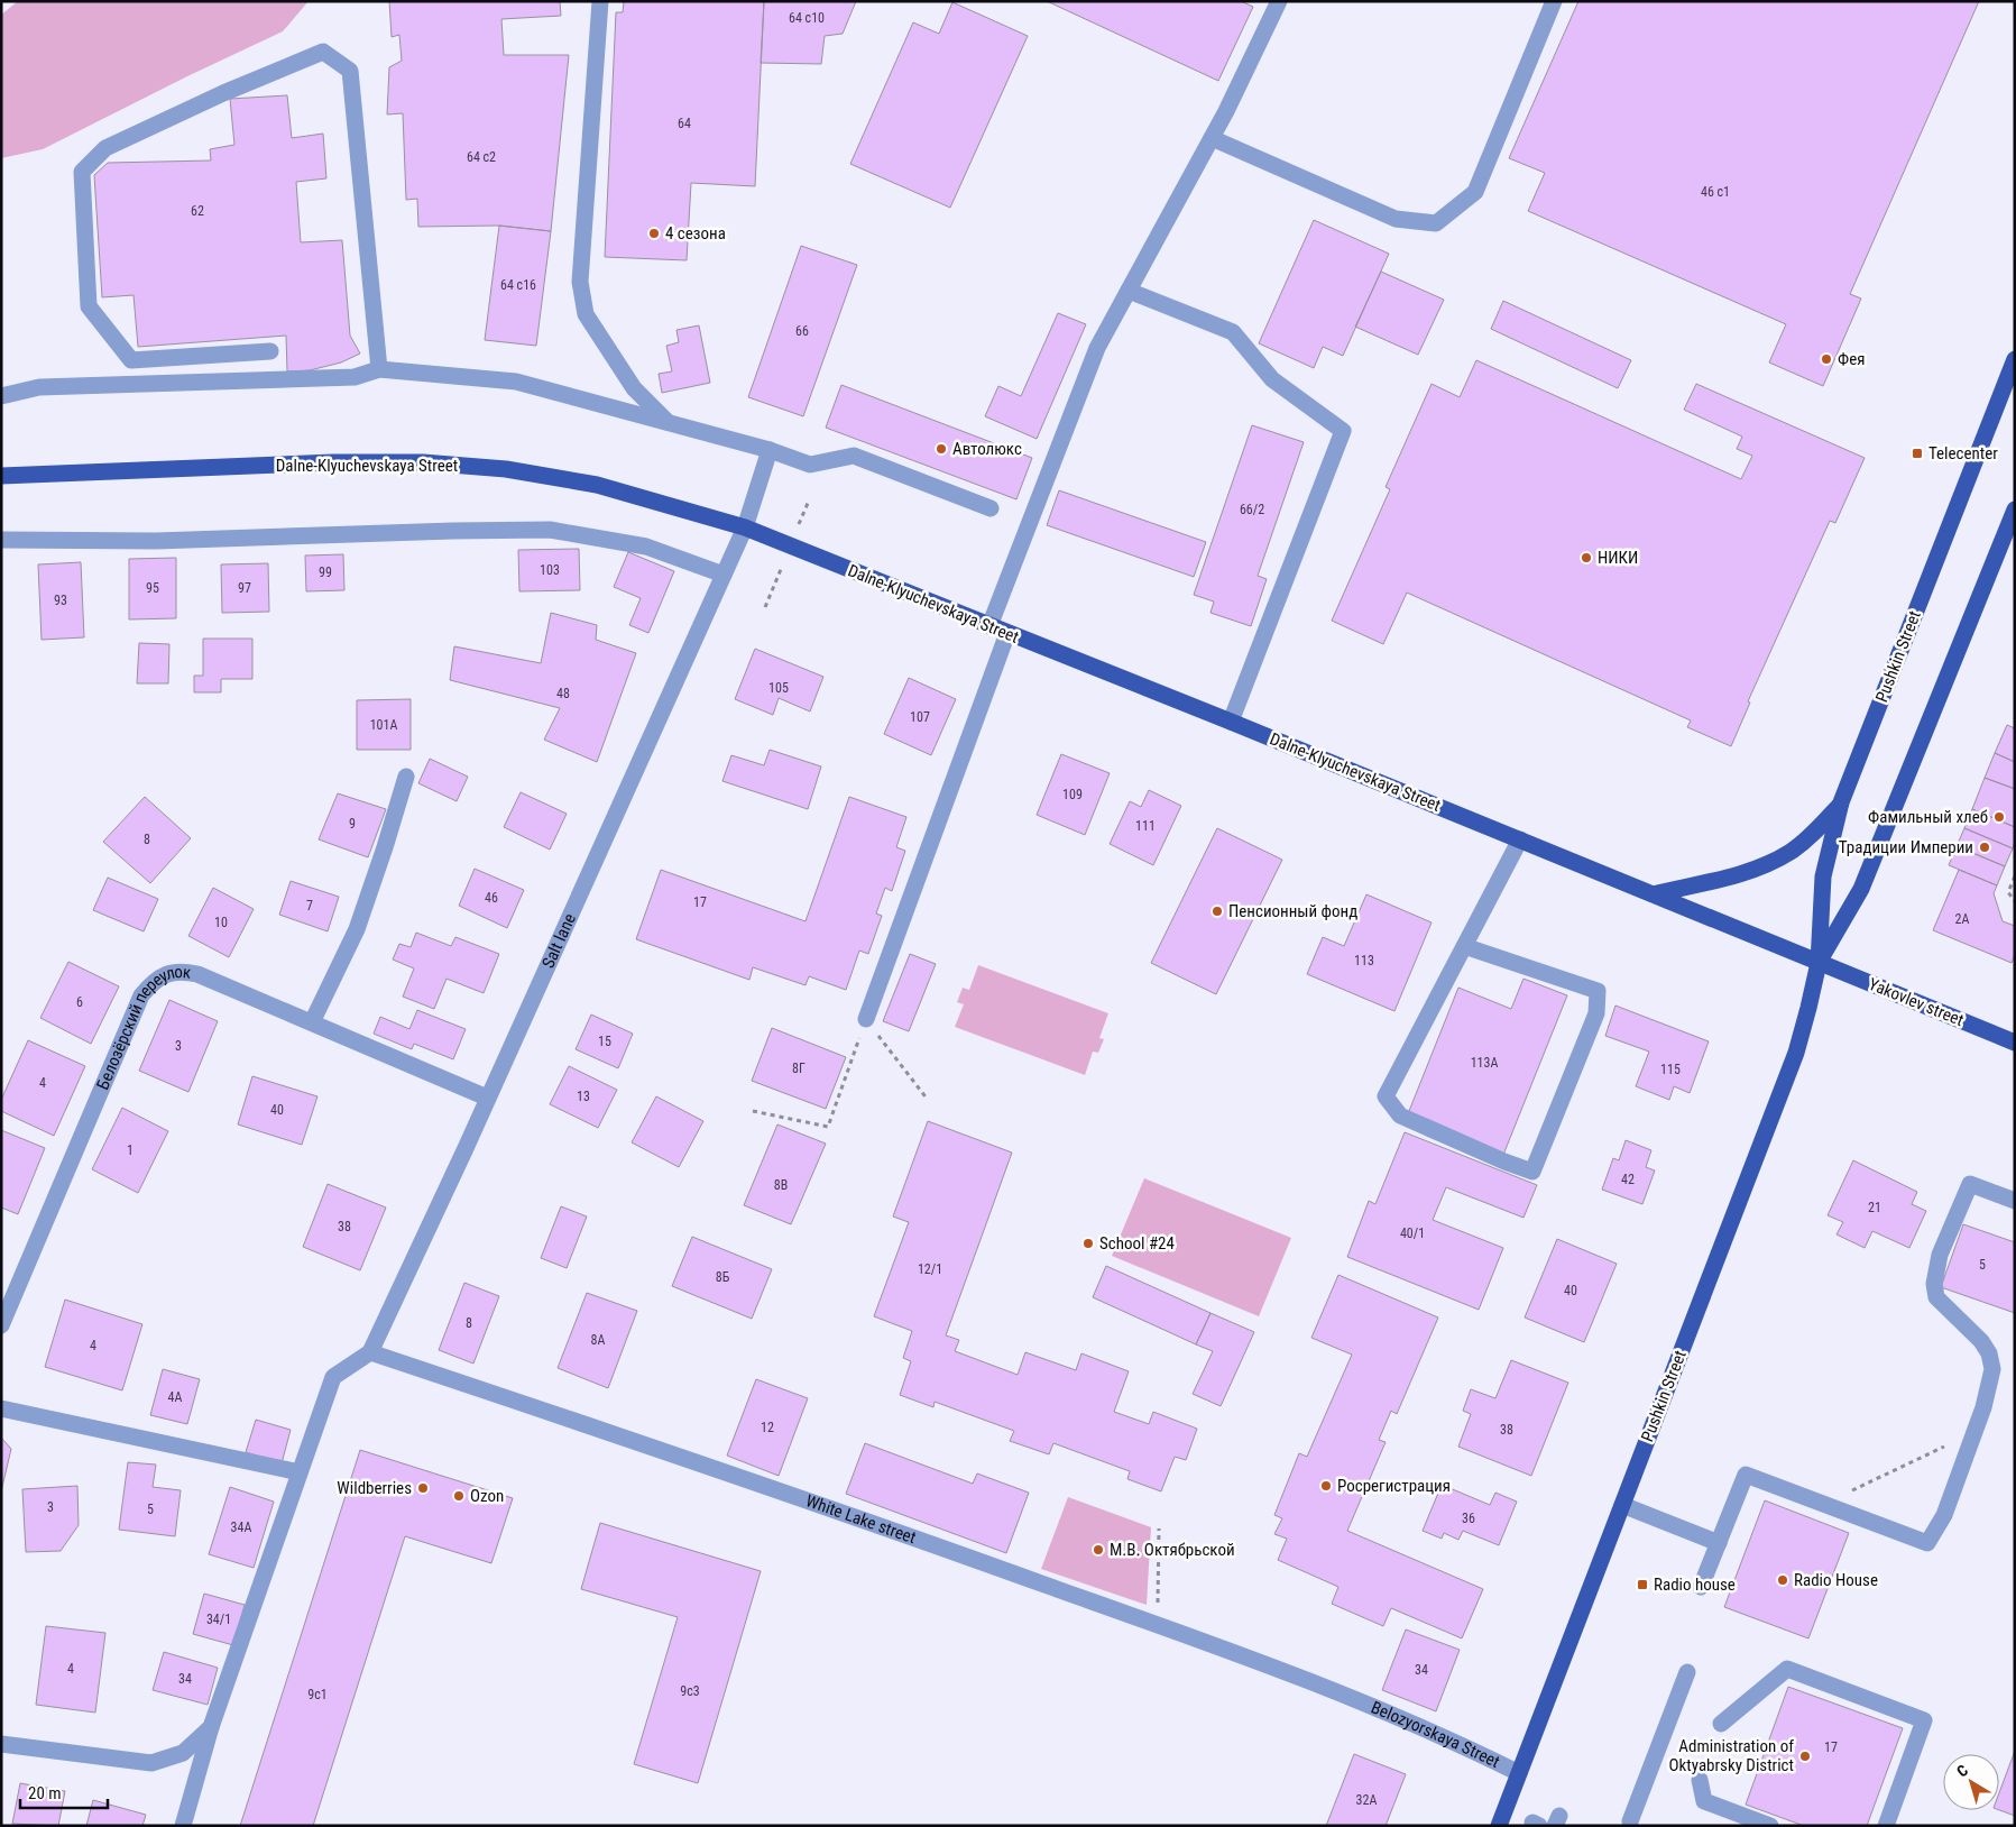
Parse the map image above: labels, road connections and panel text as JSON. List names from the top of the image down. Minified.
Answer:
{"streets":{"main road":["Dalne-Klyuchevskaya Street","Pushkin Street","Yakovlev street"],"street":["Salt lane","Белозёрский переулок","White Lake street","Belozyorskaya Street"]},"crossings":[["Dalne-Klyuchevskaya Street","Pushkin Street"],["Dalne-Klyuchevskaya Street","Salt lane"],["Dalne-Klyuchevskaya Street","Yakovlev street"],["Pushkin Street","Yakovlev street"],["Pushkin Street","Belozyorskaya Street"],["Salt lane","Белозёрский переулок"],["Salt lane","White Lake street"],["White Lake street","Belozyorskaya Street"]],"places":{"other":["4 сезона","Фея","Автолюкс","НИКИ","Фамильный хлеб","Традиции Империи","Пенсионный фонд","School #24","Росрегистрация","Wildberries","Ozon","М.В. Октябрьской","Radio House","Administration of Oktyabrsky District"],"transit":["Telecenter","Radio house"]},"house_numbers":["64 с10","64","64 с2","46 с1","62","64 с16","66","66/2","103","99","95","97","93","105","48","107","101А","109","9","111","8","46","17","7","2А","10","113","6","15","3","113А","8Г","115","4","13","40","1","42","8В","21","38","40/1","5","12/1","8Б","40","8","8А","4","4А","12","38","3","5","36","34А","34/1","4","34","34","9с3","9с1","17","32А"],"scale_bar":"20 m","north":"top left"}
